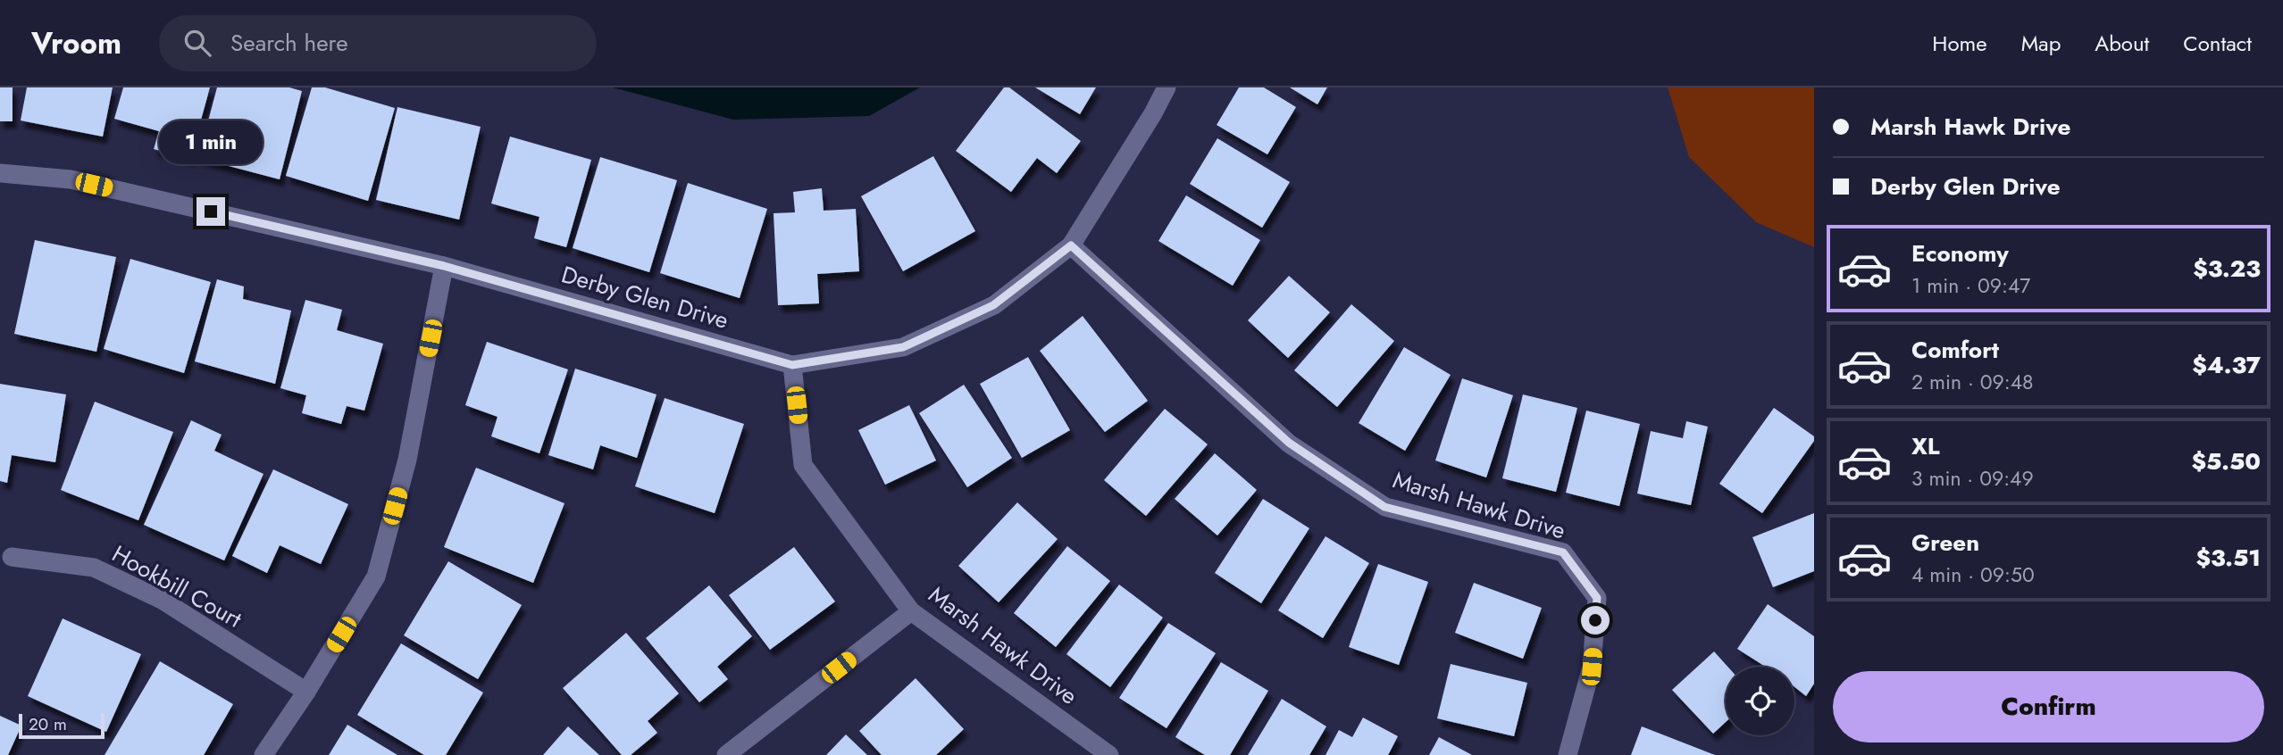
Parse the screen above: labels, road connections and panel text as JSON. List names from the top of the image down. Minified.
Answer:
{"streets":{"street":["Derby Glen Drive","Marsh Hawk Drive","Hookbill Court"]},"crossings":[["Derby Glen Drive","Marsh Hawk Drive"]],"scale_bar":"20 m","page":{"header":"Vroom","search":"Search here","nav":["Home","Map","About","Contact"],"banner":["Marsh Hawk Drive","Derby Glen Drive"],"bubble":"1 min","list":[{"name":"Economy","note":"1 min · 09:47","value":"$3.23"},{"name":"Comfort","note":"2 min · 09:48","value":"$4.37"},{"name":"XL","note":"3 min · 09:49","value":"$5.50"},{"name":"Green","note":"4 min · 09:50","value":"$3.51"}],"buttons":"Confirm","scale":"20 m"}}
